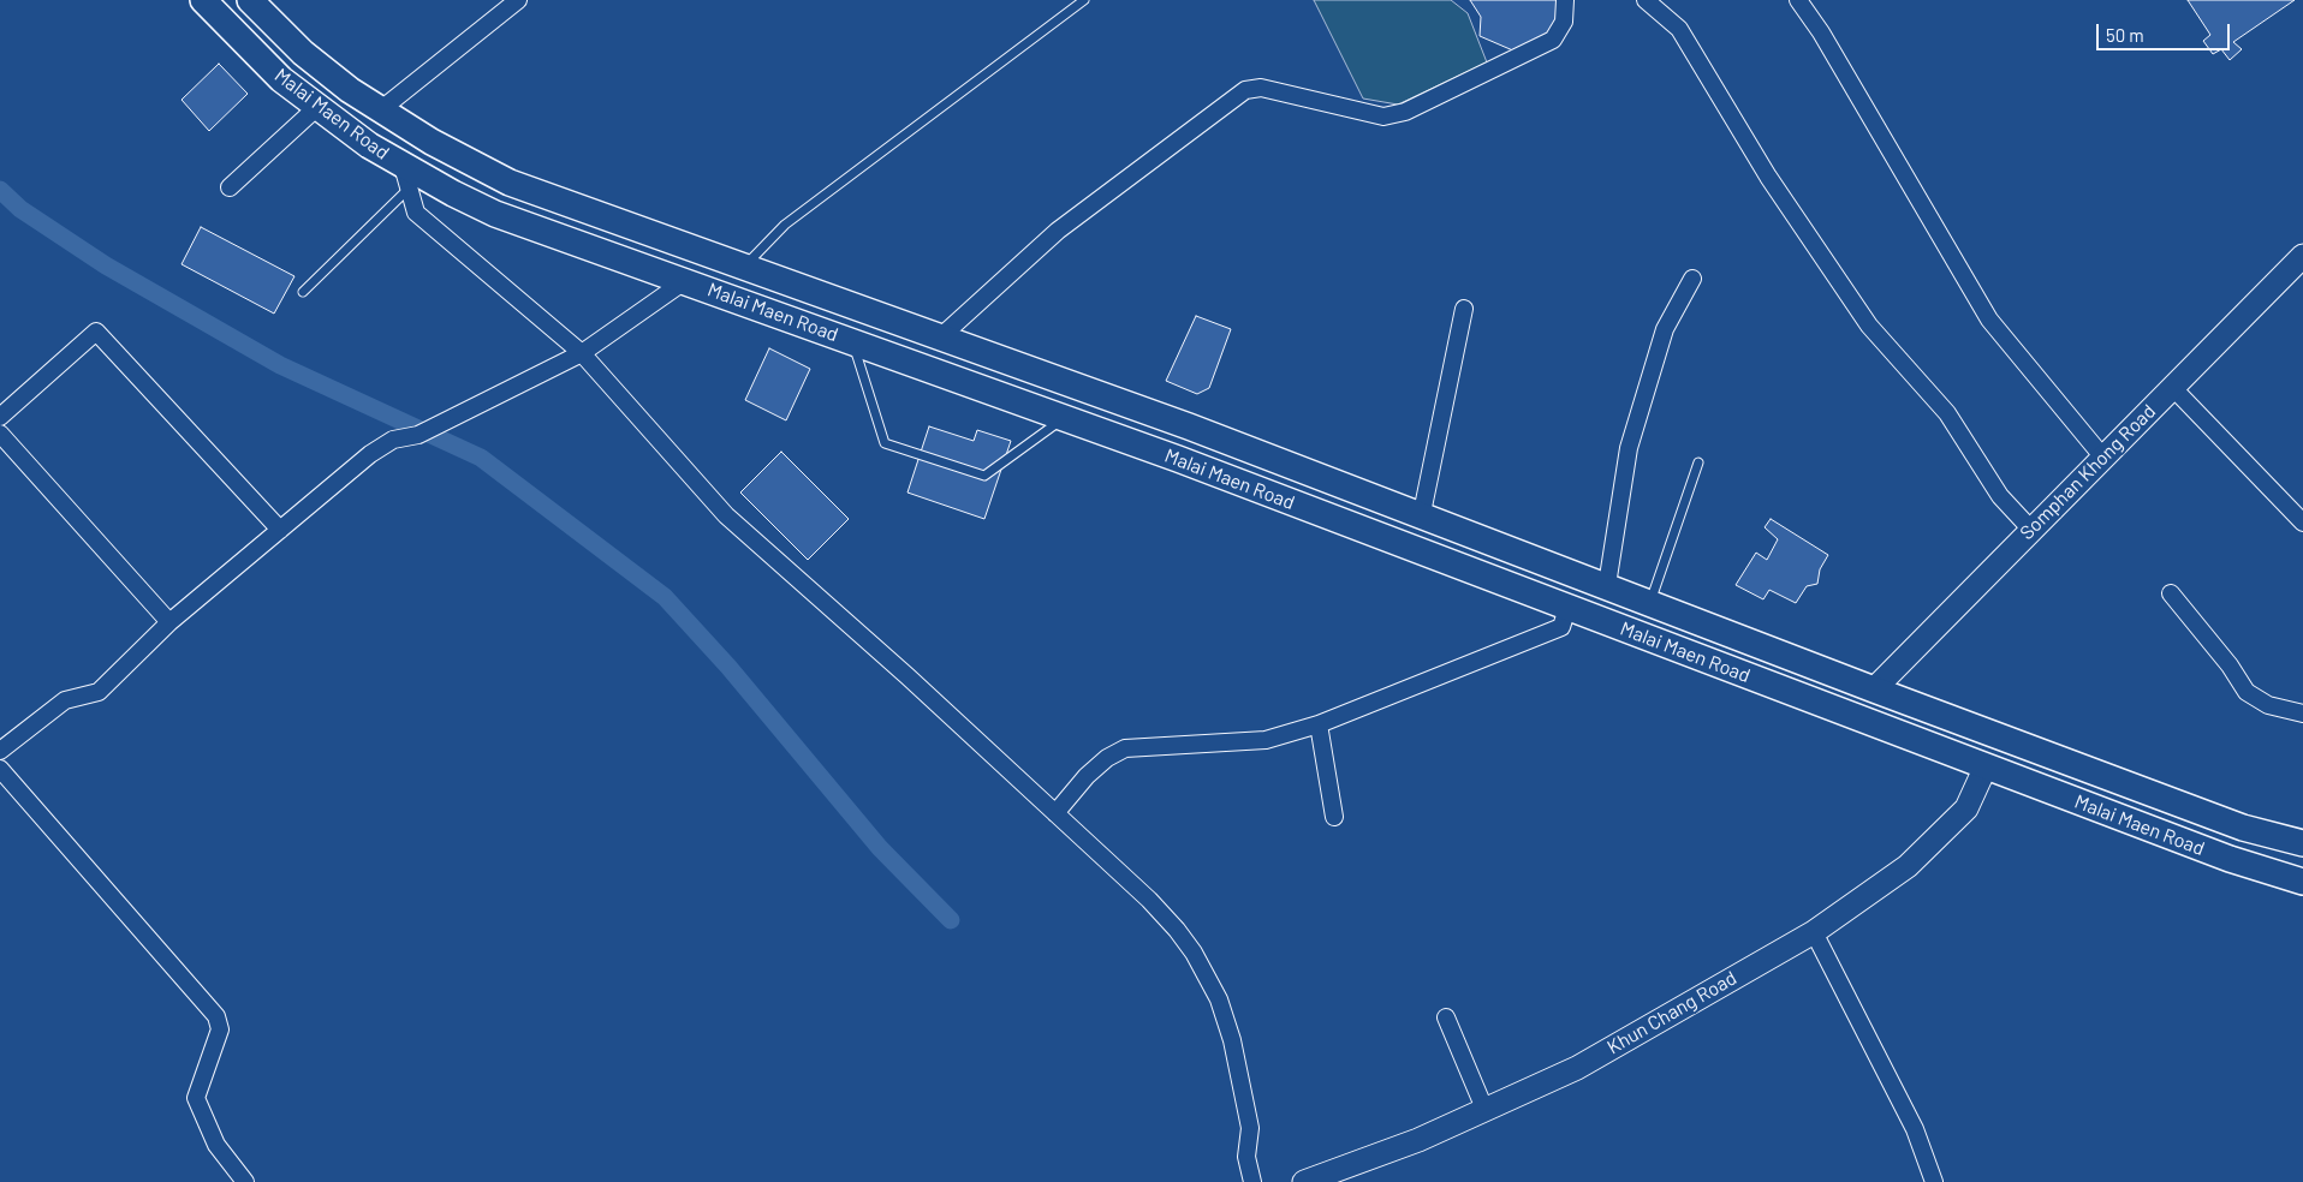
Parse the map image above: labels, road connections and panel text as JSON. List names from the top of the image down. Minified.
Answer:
{"streets":{"main road":["Malai Maen Road","Somphan Khong Road","Khun Chang Road"]},"crossings":[["Malai Maen Road","Somphan Khong Road"],["Malai Maen Road","Khun Chang Road"]],"scale_bar":"50 m"}
